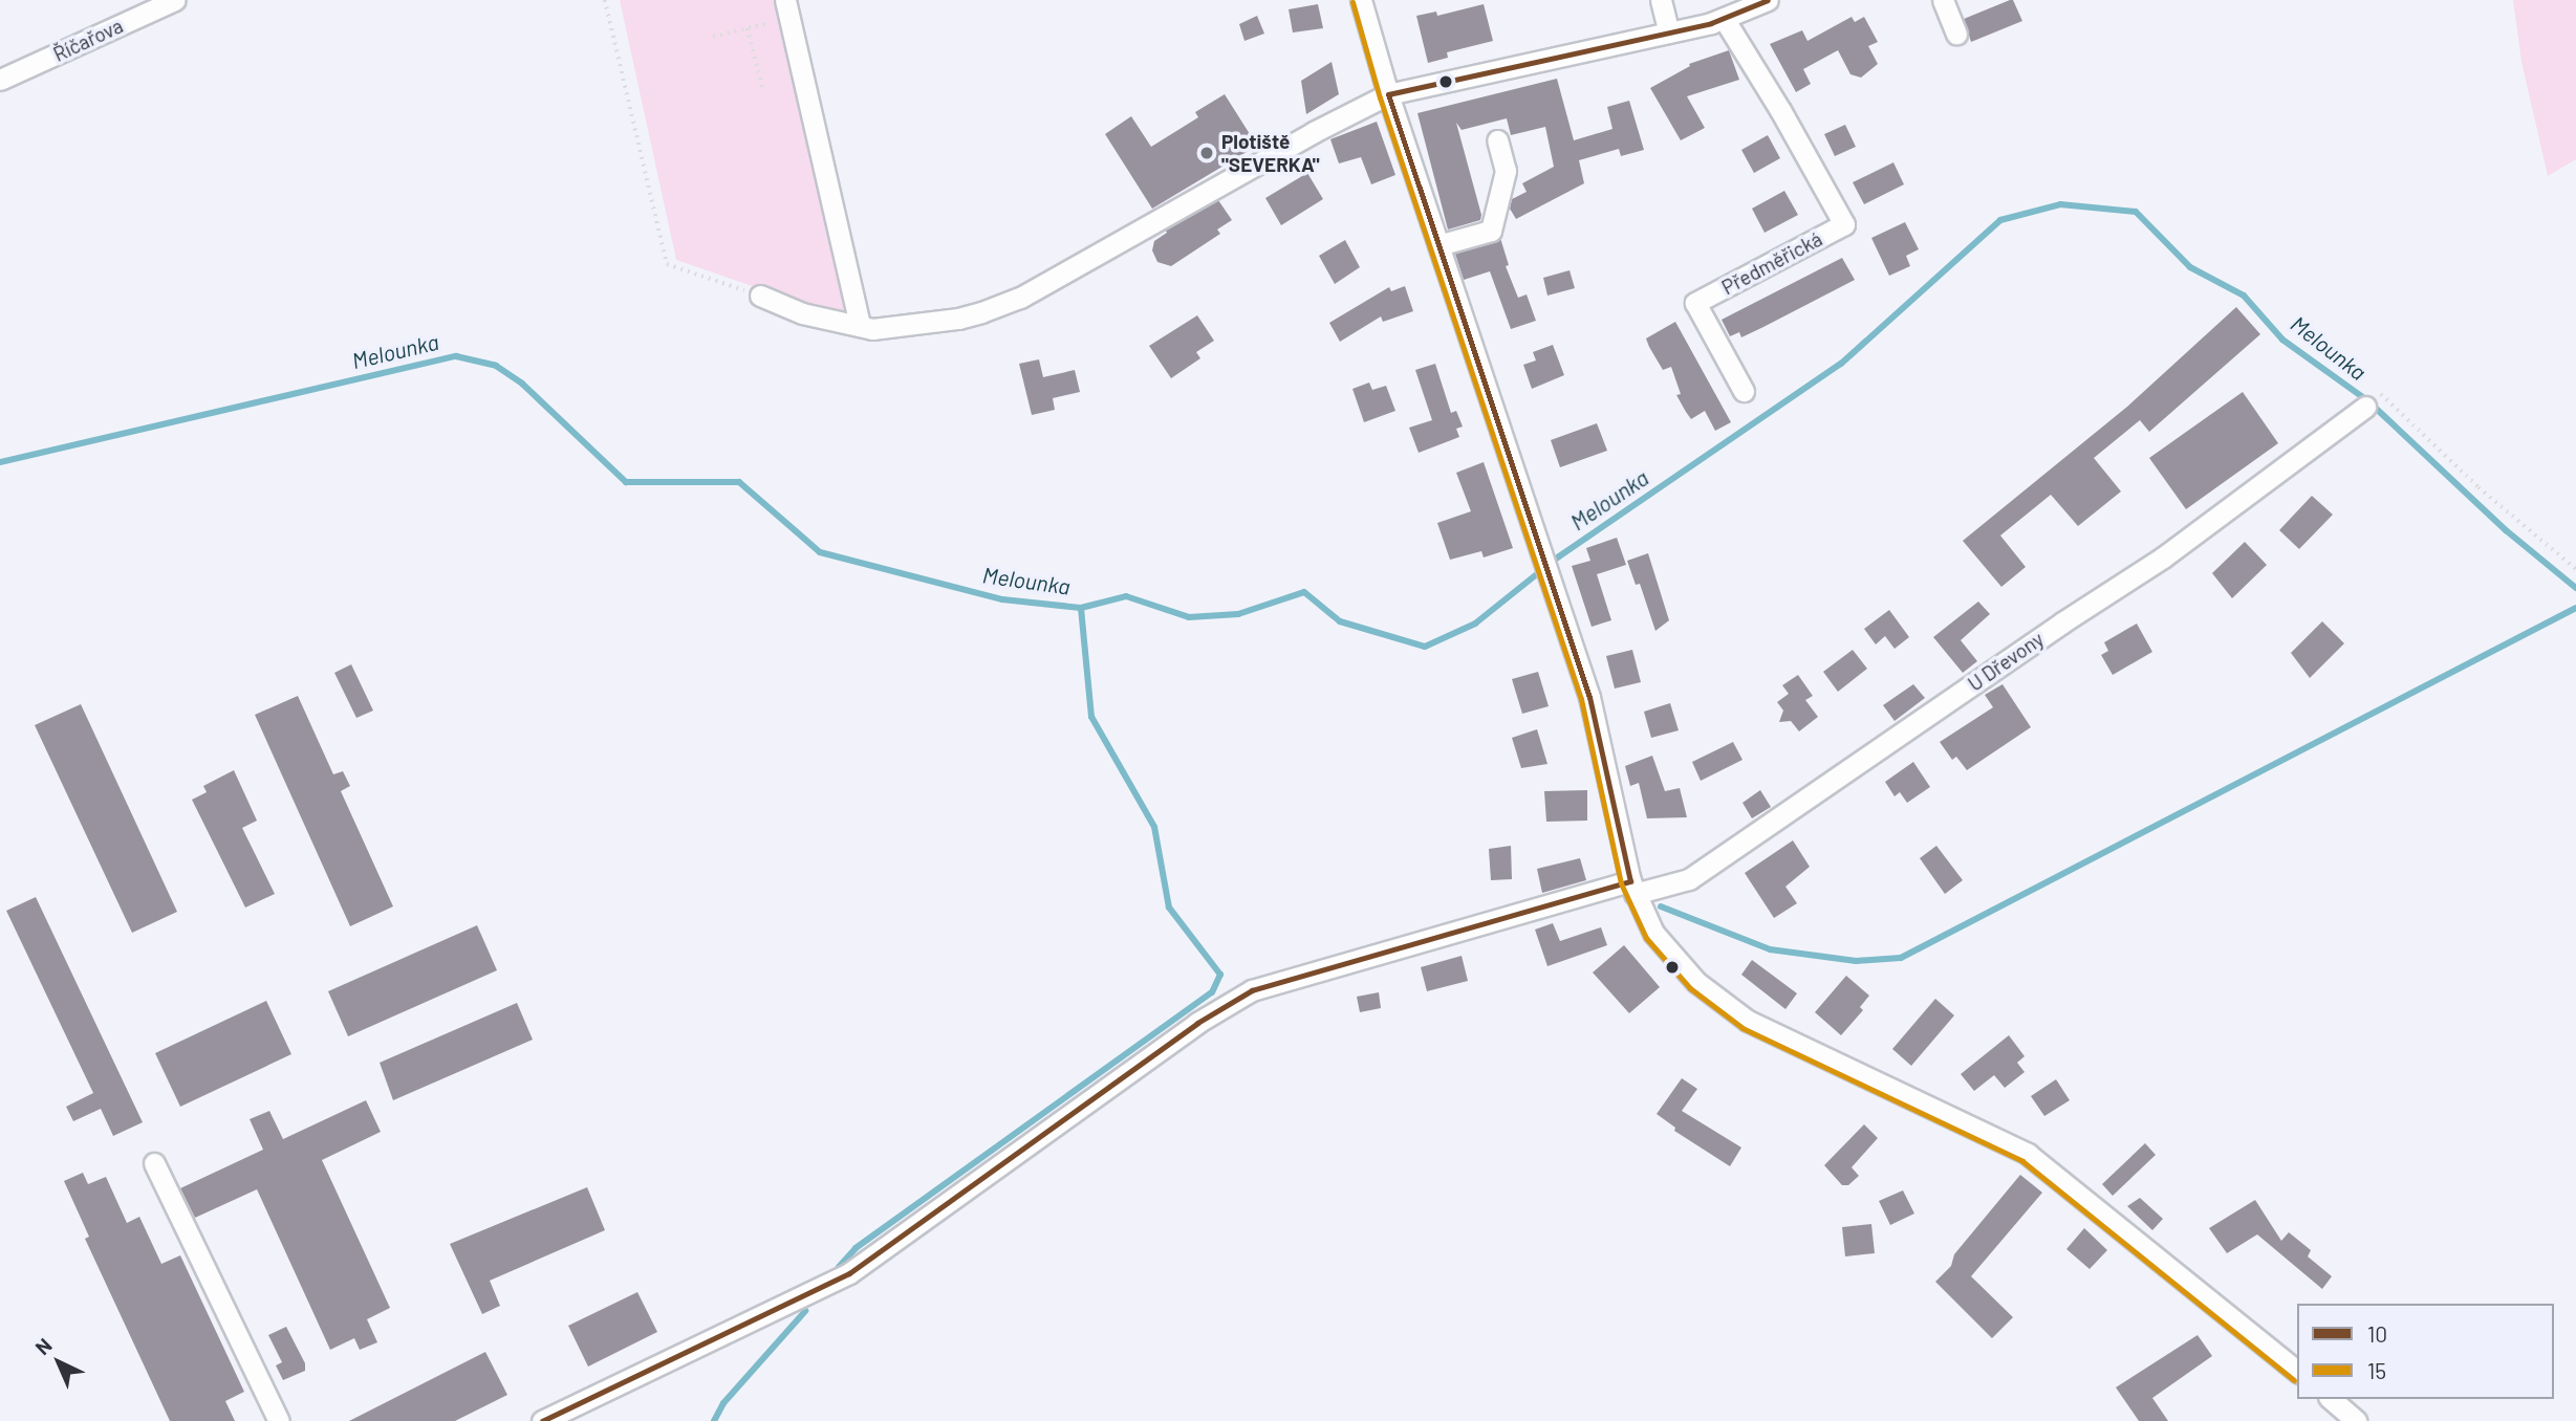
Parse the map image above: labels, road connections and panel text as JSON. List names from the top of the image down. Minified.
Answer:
{"streets":{"street":["Říčařova","Předměřická","U Dřevony"]},"water":["Melounka"],"places":["Plotiště \"SEVERKA\""],"lines":["transit line 10","transit line 15"],"legend":["10","15"],"north":"top left"}
